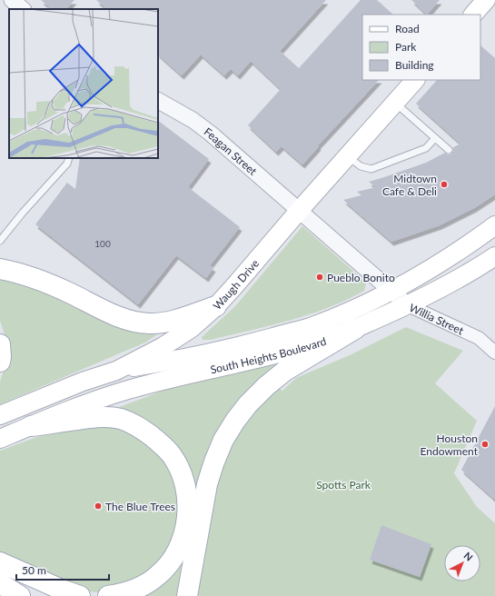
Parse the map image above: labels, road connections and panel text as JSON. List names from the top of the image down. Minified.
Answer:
{"streets":{"main road":["Waugh Drive","South Heights Boulevard"],"street":["Feagan Street","Willia Street"]},"crossings":[["Feagan Street","Waugh Drive"],["Feagan Street","Willia Street"],["Waugh Drive","Willia Street"],["Waugh Drive","South Heights Boulevard"],["Willia Street","South Heights Boulevard"]],"parks":["Spotts Park"],"places":["Midtown Cafe & Deli","Pueblo Bonito","Houston Endowment","The Blue Trees"],"house_numbers":["100"],"legend":["Road","Park","Building"],"scale_bar":"50 m","north":"top right"}
